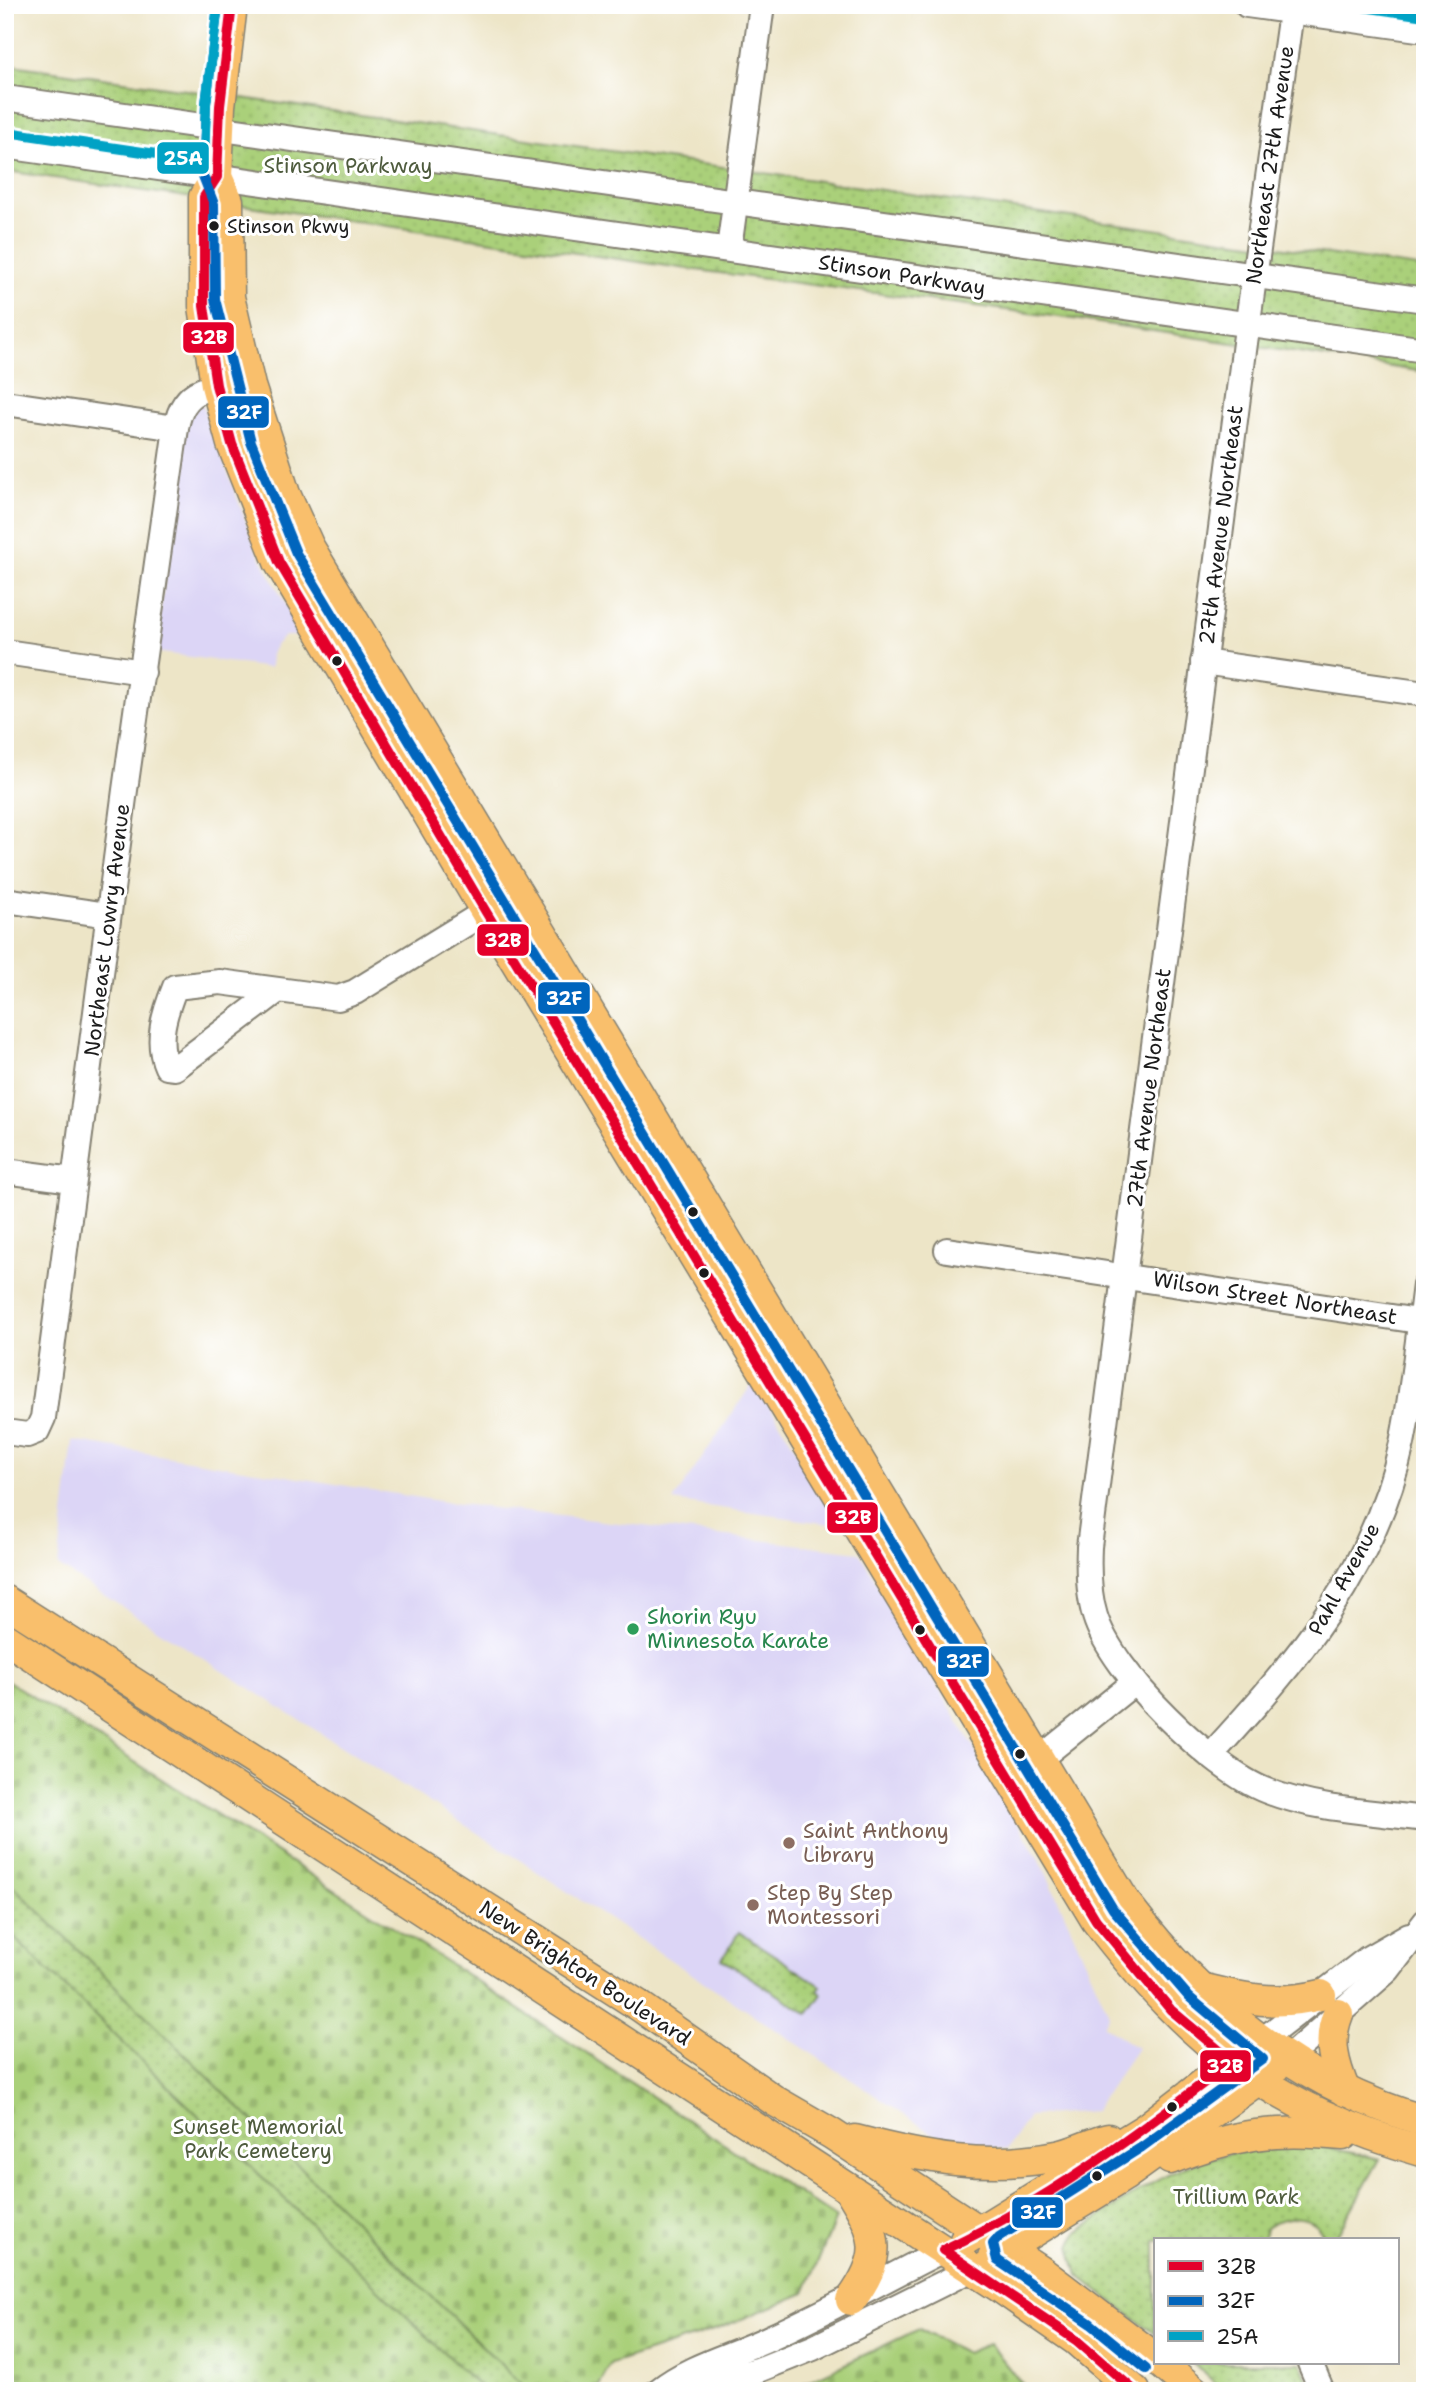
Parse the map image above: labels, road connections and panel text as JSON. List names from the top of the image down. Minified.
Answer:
{"streets":{"main road":["New Brighton Boulevard"],"street":["Northeast 27th Avenue","Stinson Parkway","27th Avenue Northeast","Northeast Lowry Avenue","Wilson Street Northeast","Pahl Avenue"]},"crossings":[["Northeast 27th Avenue","Stinson Parkway"],["Northeast 27th Avenue","27th Avenue Northeast"],["Stinson Parkway","27th Avenue Northeast"],["27th Avenue Northeast","Wilson Street Northeast"],["27th Avenue Northeast","Pahl Avenue"],["Wilson Street Northeast","Pahl Avenue"]],"parks":["Stinson Parkway","Sunset Memorial Park Cemetery","Trillium Park"],"places":["Stinson Pkwy","Shorin Ryu Minnesota Karate","Saint Anthony Library","Step By Step Montessori"],"lines":["transit line 32B","transit line 32F","transit line 25A"],"legend":["32B","32F","25A"]}
